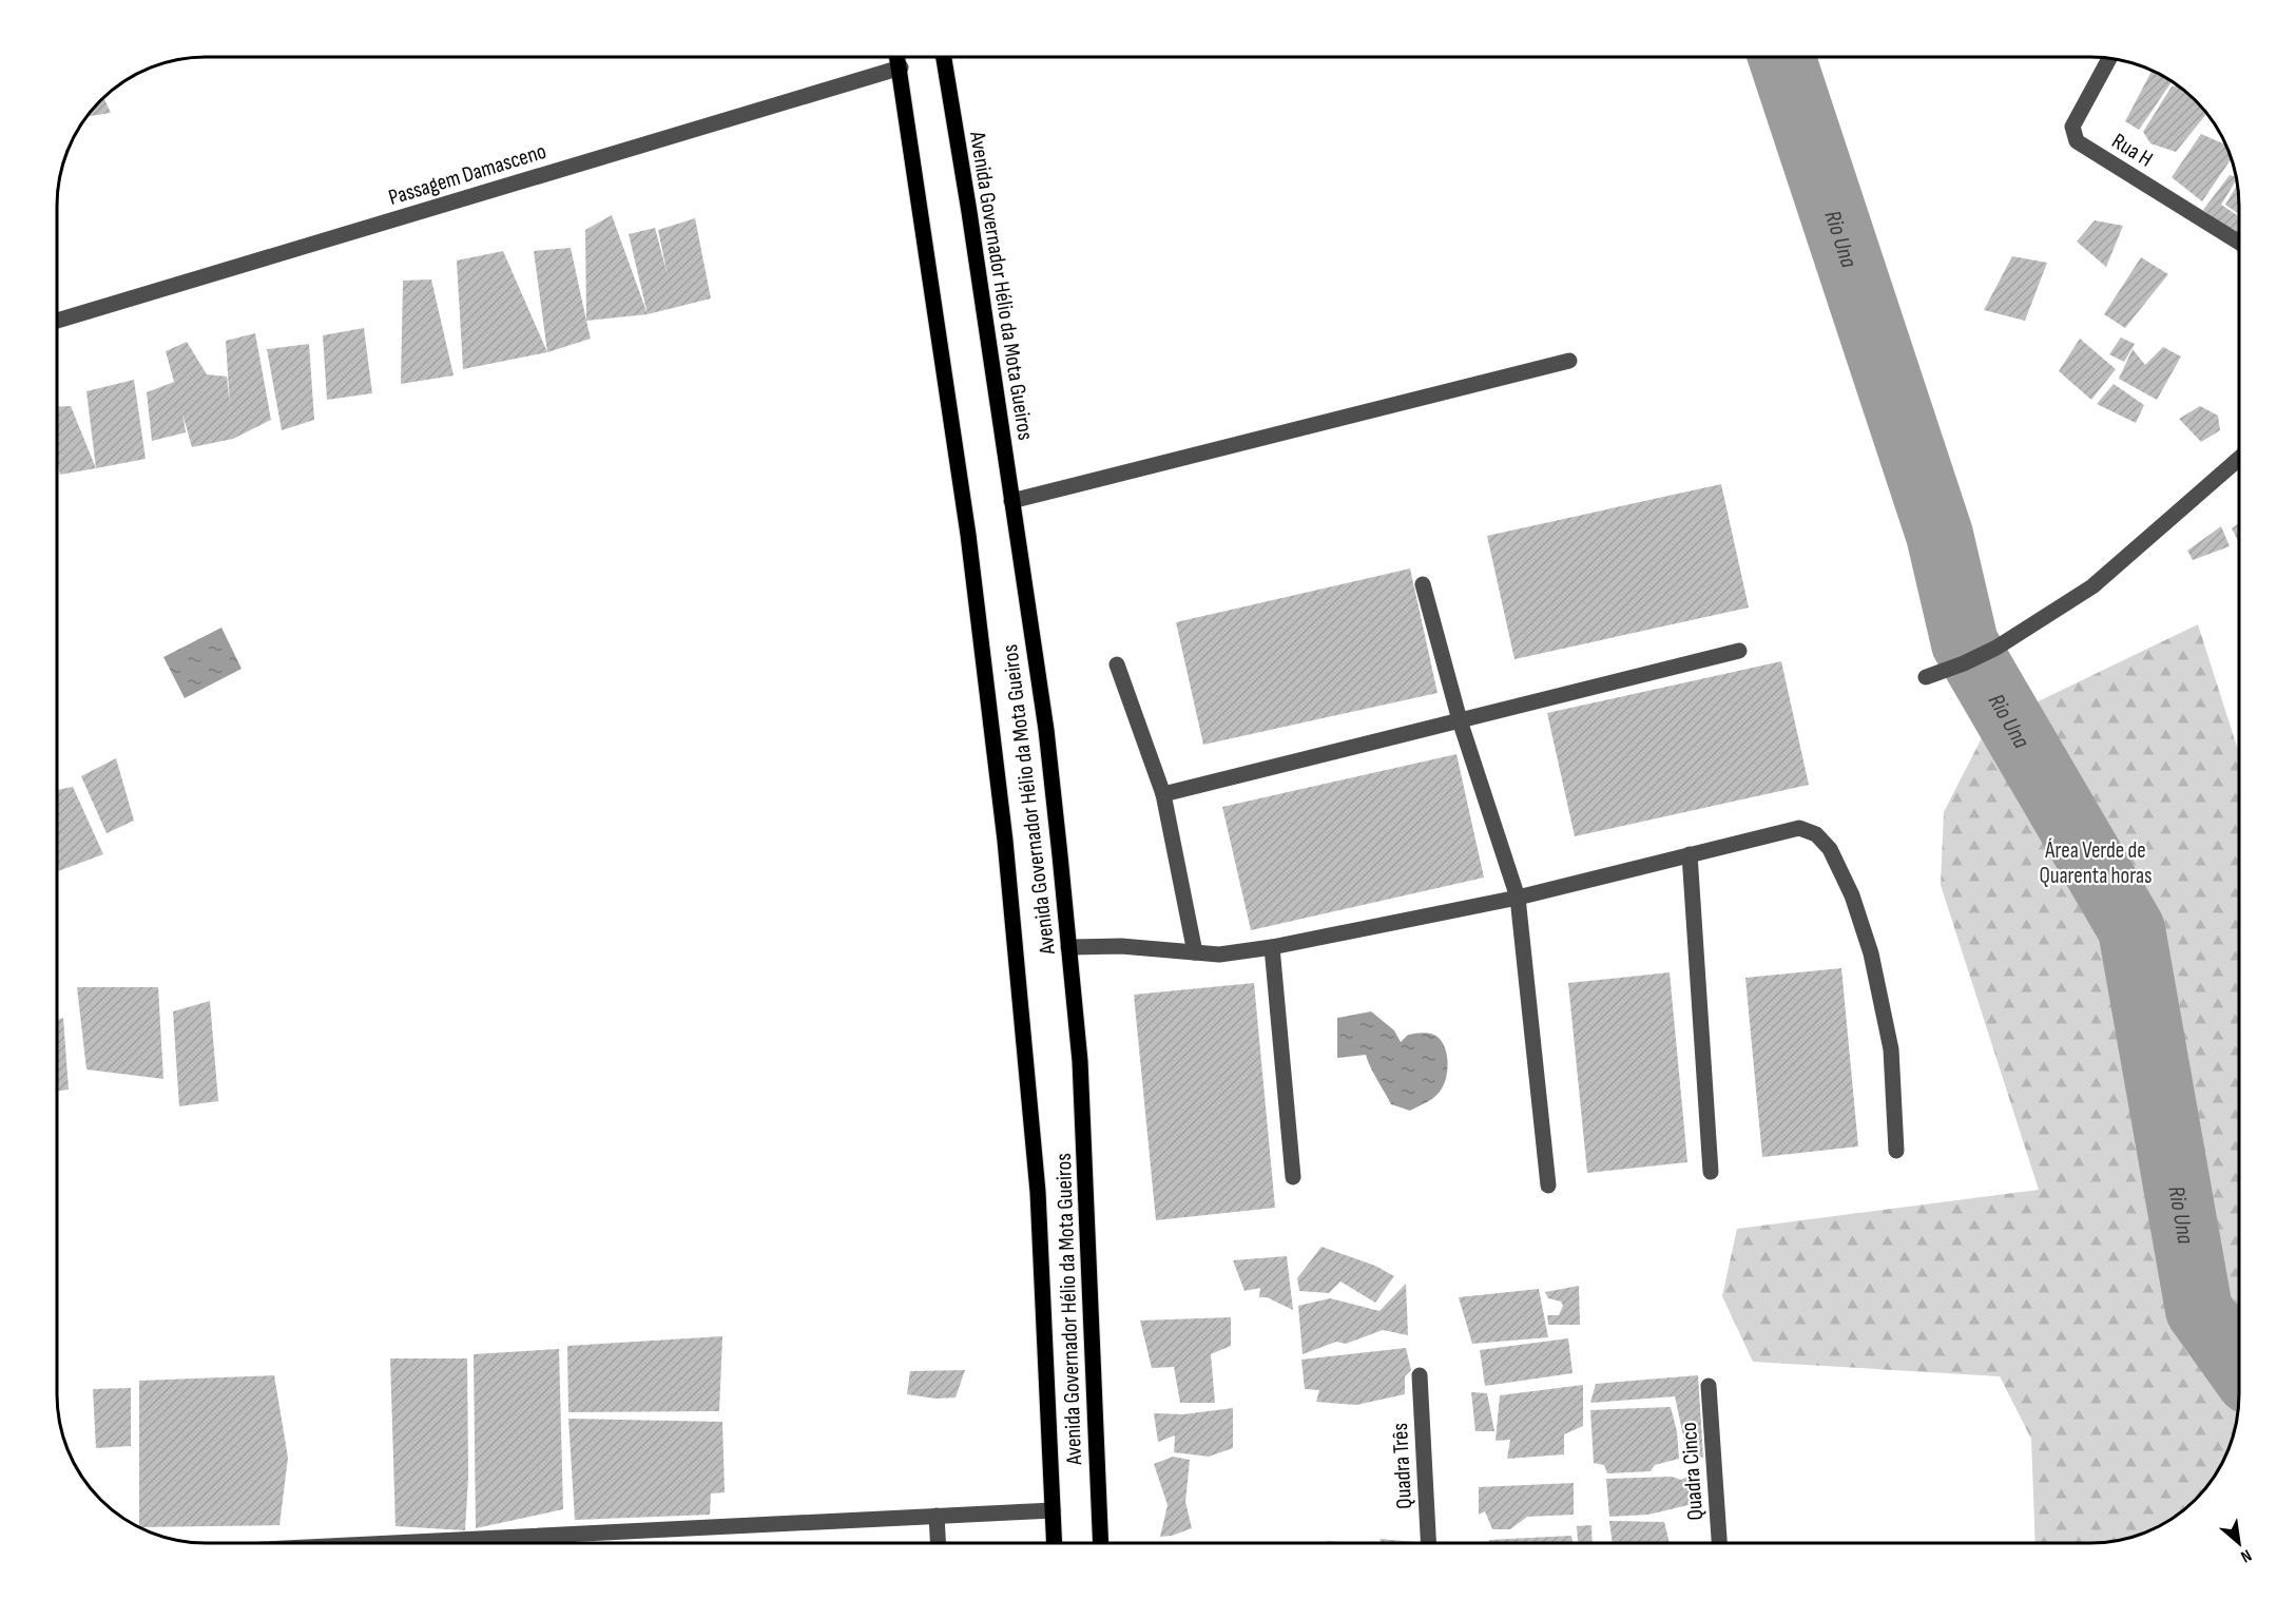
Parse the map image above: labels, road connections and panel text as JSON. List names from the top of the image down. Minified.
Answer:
{"streets":{"main road":["Avenida Governador Hélio da Mota Gueiros"],"street":["Rua H","Passagem Damasceno","Quadra Três","Quadra Cinco"]},"crossings":[["Passagem Damasceno","Avenida Governador Hélio da Mota Gueiros"]],"water":["Rio Una"],"parks":["Área Verde de Quarenta horas"],"north":"bottom right"}
